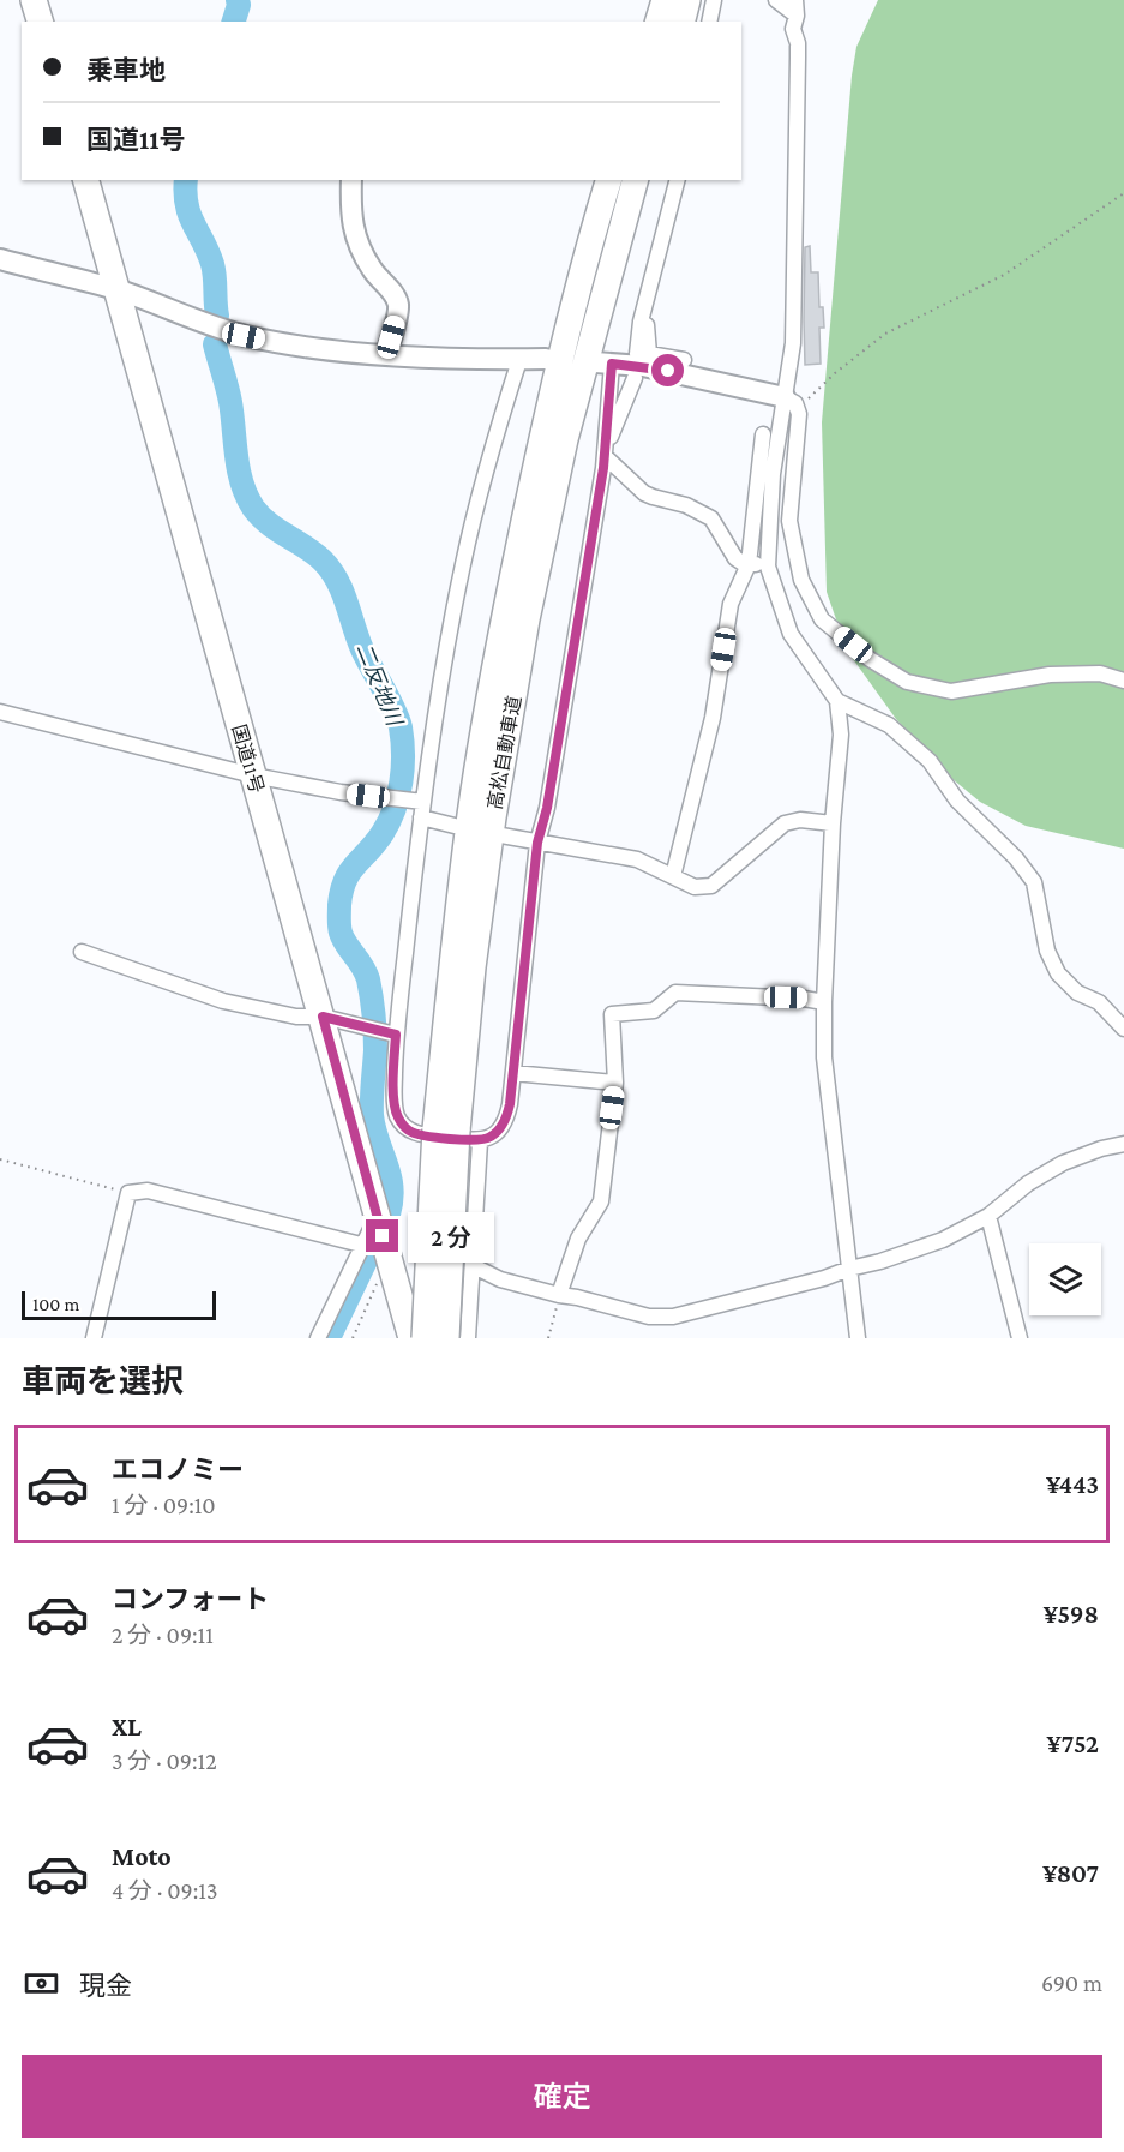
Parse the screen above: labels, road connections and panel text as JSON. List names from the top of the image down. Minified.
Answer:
{"streets":{"highway":["高松自動車道","国道11号"]},"water":["二反地川"],"scale_bar":"100 m","page":{"banner":["乗車地","国道11号"],"bubble":"2 分","scale":"100 m","heading":"車両を選択","list":[{"name":"エコノミー","note":"1 分 · 09:10","value":"¥443"},{"name":"コンフォート","note":"2 分 · 09:11","value":"¥598"},{"name":"XL","note":"3 分 · 09:12","value":"¥752"},{"name":"Moto","note":"4 分 · 09:13","value":"¥807"}],"pay":["現金","690 m"],"buttons":"確定"}}
